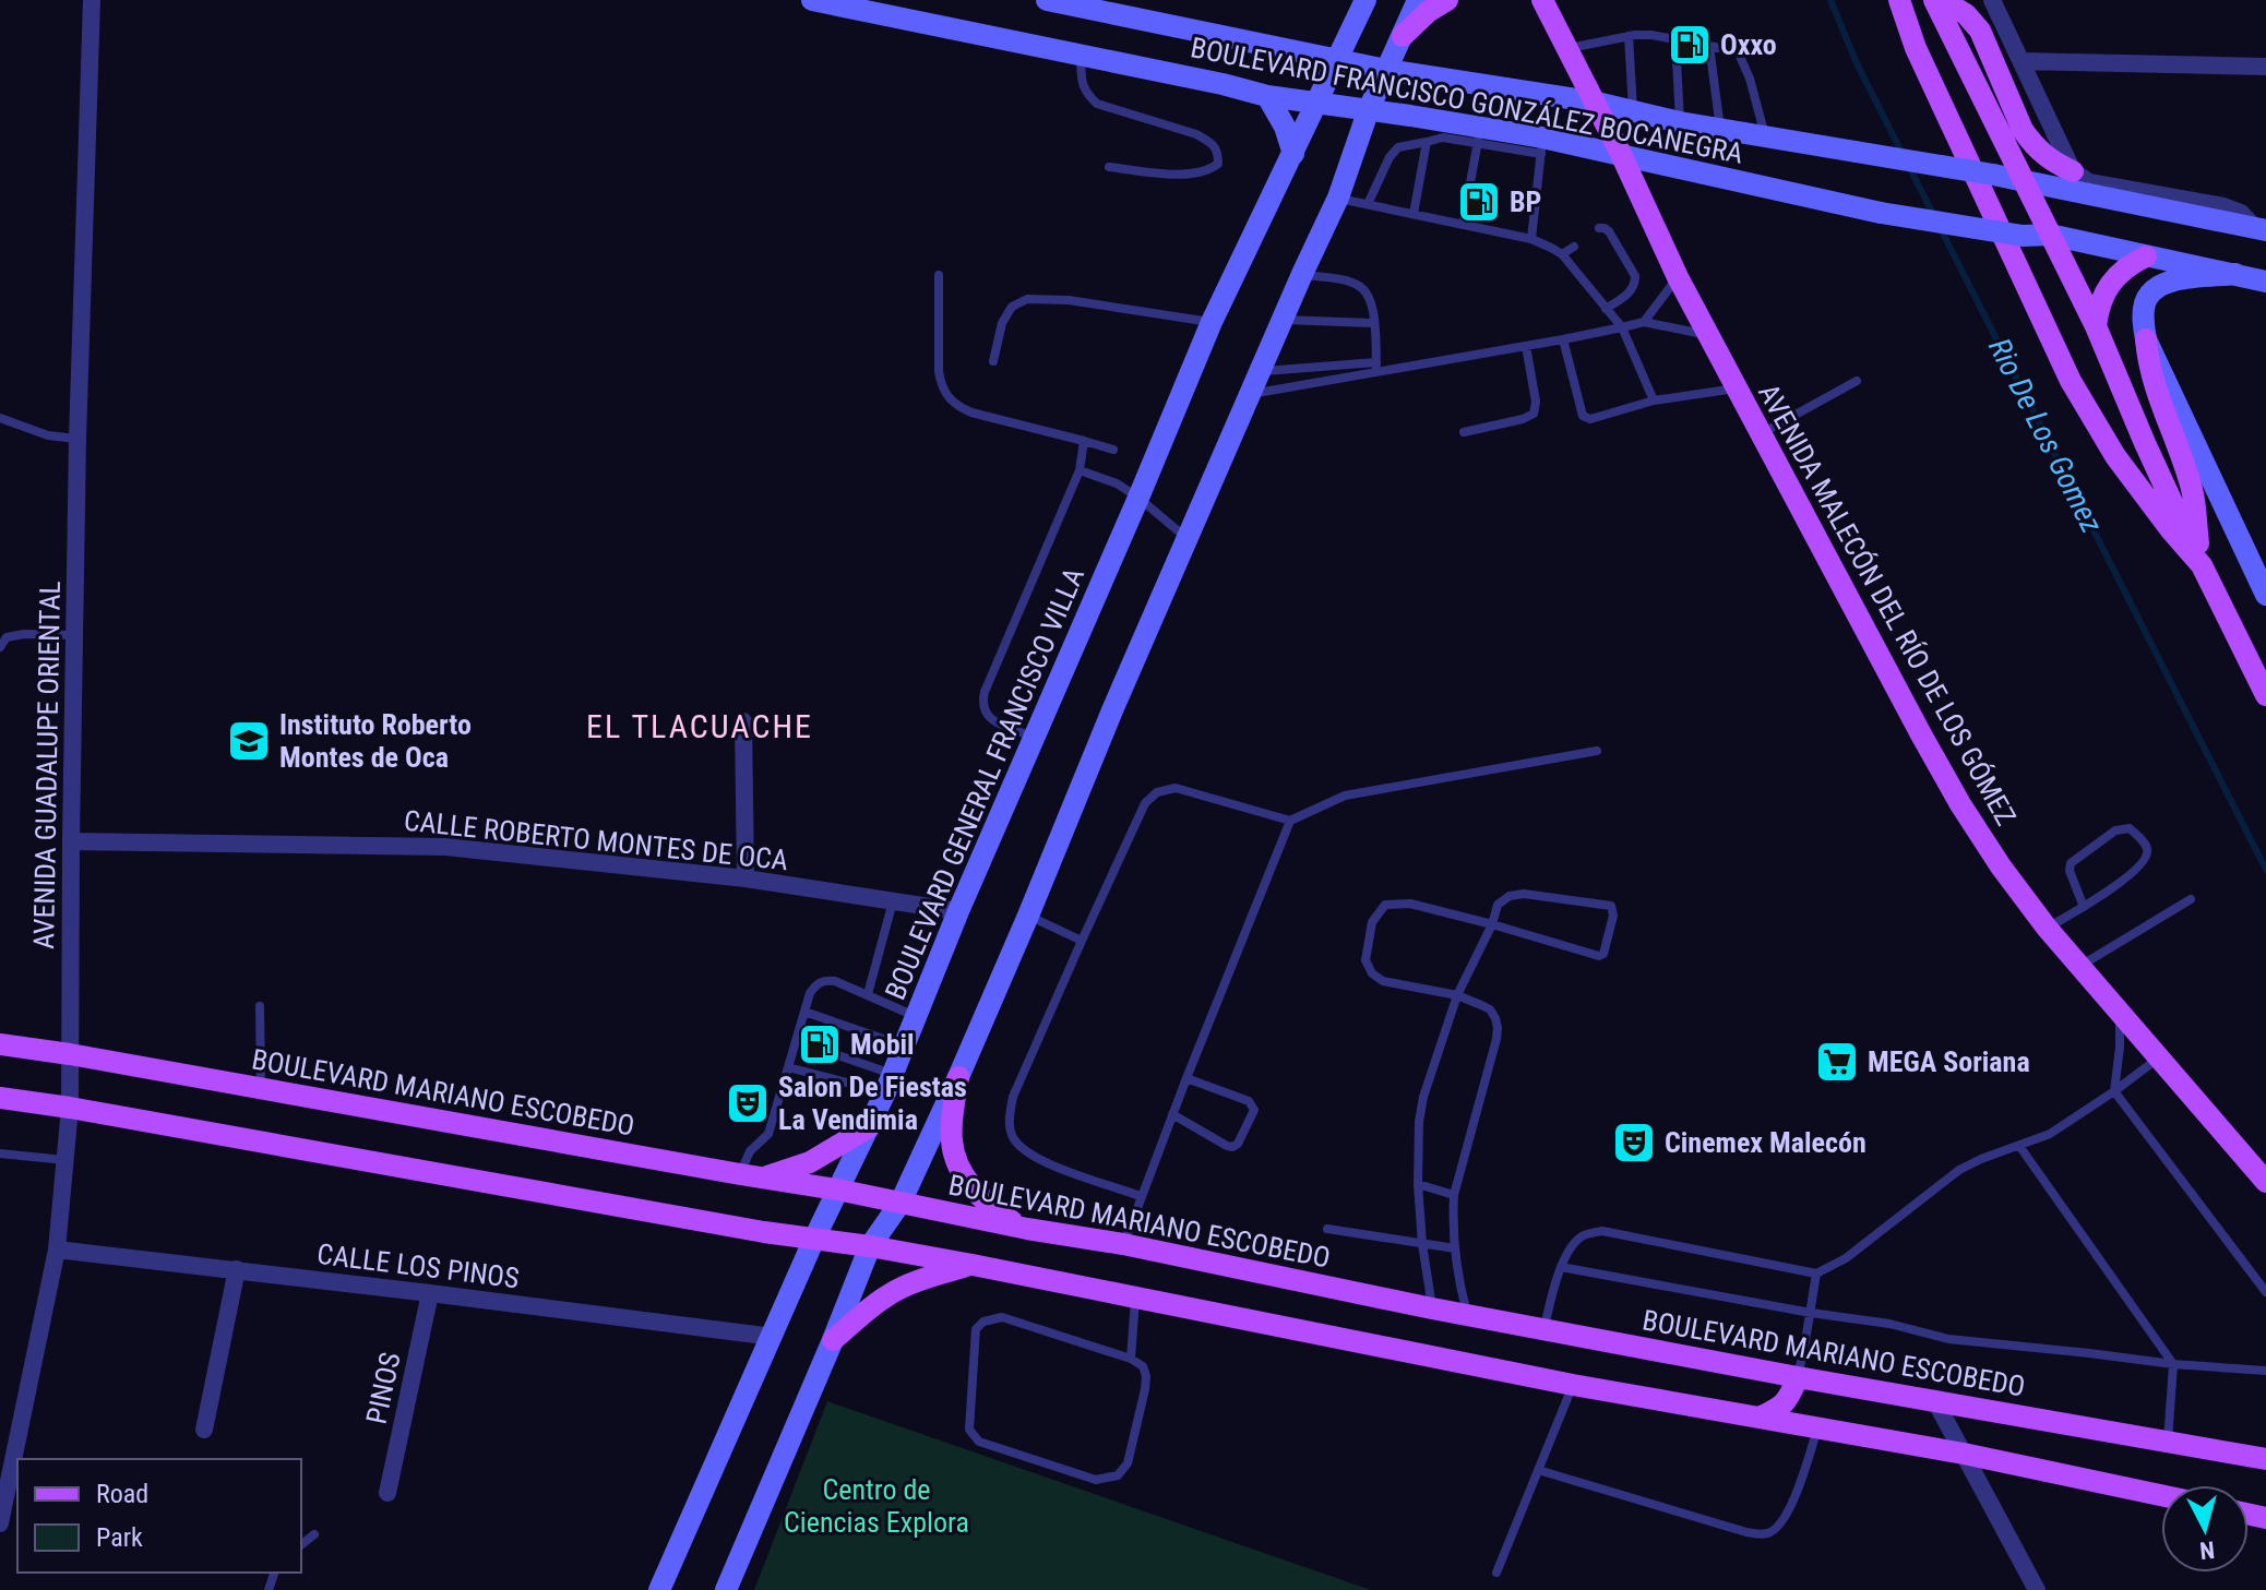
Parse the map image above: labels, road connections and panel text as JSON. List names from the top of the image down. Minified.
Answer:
{"streets":{"main road":["BOULEVARD FRANCISCO GONZÁLEZ BOCANEGRA","AVENIDA MALECÓN DEL RÍO DE LOS GÓMEZ","BOULEVARD GENERAL FRANCISCO VILLA","BOULEVARD MARIANO ESCOBEDO"],"street":["AVENIDA GUADALUPE ORIENTAL","CALLE ROBERTO MONTES DE OCA","CALLE LOS PINOS","PINOS"]},"crossings":[["BOULEVARD FRANCISCO GONZÁLEZ BOCANEGRA","AVENIDA MALECÓN DEL RÍO DE LOS GÓMEZ"],["BOULEVARD FRANCISCO GONZÁLEZ BOCANEGRA","BOULEVARD GENERAL FRANCISCO VILLA"],["AVENIDA GUADALUPE ORIENTAL","CALLE ROBERTO MONTES DE OCA"],["AVENIDA GUADALUPE ORIENTAL","BOULEVARD MARIANO ESCOBEDO"],["AVENIDA GUADALUPE ORIENTAL","CALLE LOS PINOS"],["BOULEVARD GENERAL FRANCISCO VILLA","CALLE ROBERTO MONTES DE OCA"],["BOULEVARD GENERAL FRANCISCO VILLA","BOULEVARD MARIANO ESCOBEDO"],["BOULEVARD GENERAL FRANCISCO VILLA","CALLE LOS PINOS"],["CALLE LOS PINOS","PINOS"]],"districts":["EL TLACUACHE"],"water":["Rio De Los Gomez"],"parks":["Centro de Ciencias Explora"],"places":{"fuel station":["Oxxo","BP","Mobil"],"school or university":["Instituto Roberto Montes de Oca"],"supermarket":["MEGA Soriana"],"theatre":["Salon De Fiestas La Vendimia","Cinemex Malecón"]},"legend":["Road","Park"],"north":"bottom"}
